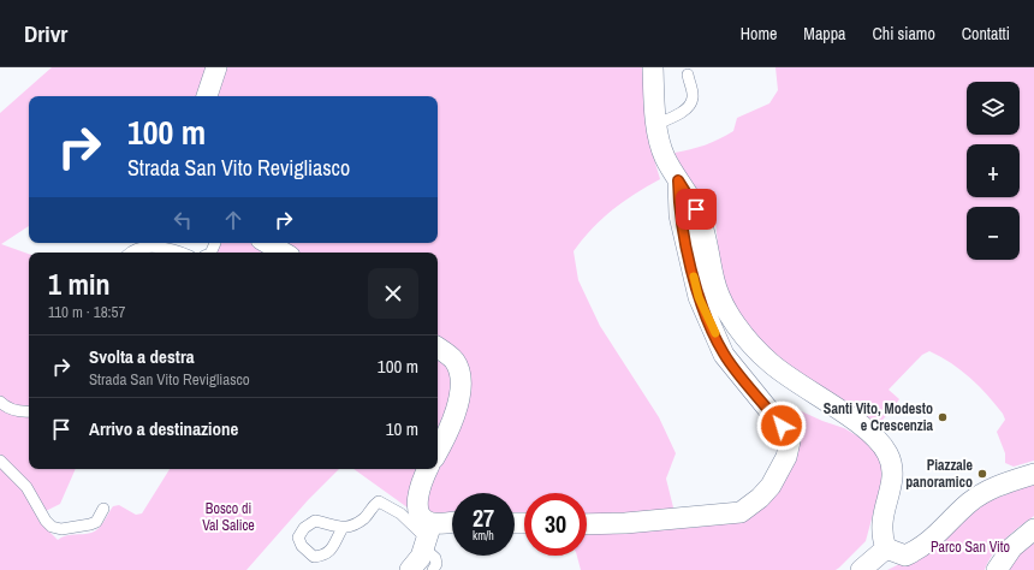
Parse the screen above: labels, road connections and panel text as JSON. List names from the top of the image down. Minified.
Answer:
{"parks":["Bosco di Val Salice","Parco San Vito"],"places":["Santi Vito, Modesto e Crescenzia","Piazzale panoramico"],"page":{"header":"Drivr","nav":["Home","Mappa","Chi siamo","Contatti"],"map_buttons":["+","−"],"turn":["100 m","Strada San Vito Revigliasco"],"heading":["1 min","110 m · 18:57"],"list":[{"name":"Svolta a destra","note":"Strada San Vito Revigliasco","value":"100 m"},{"name":"Arrivo a destinazione","value":"10 m"}],"speed":"27 km/h","limit":"30"}}
